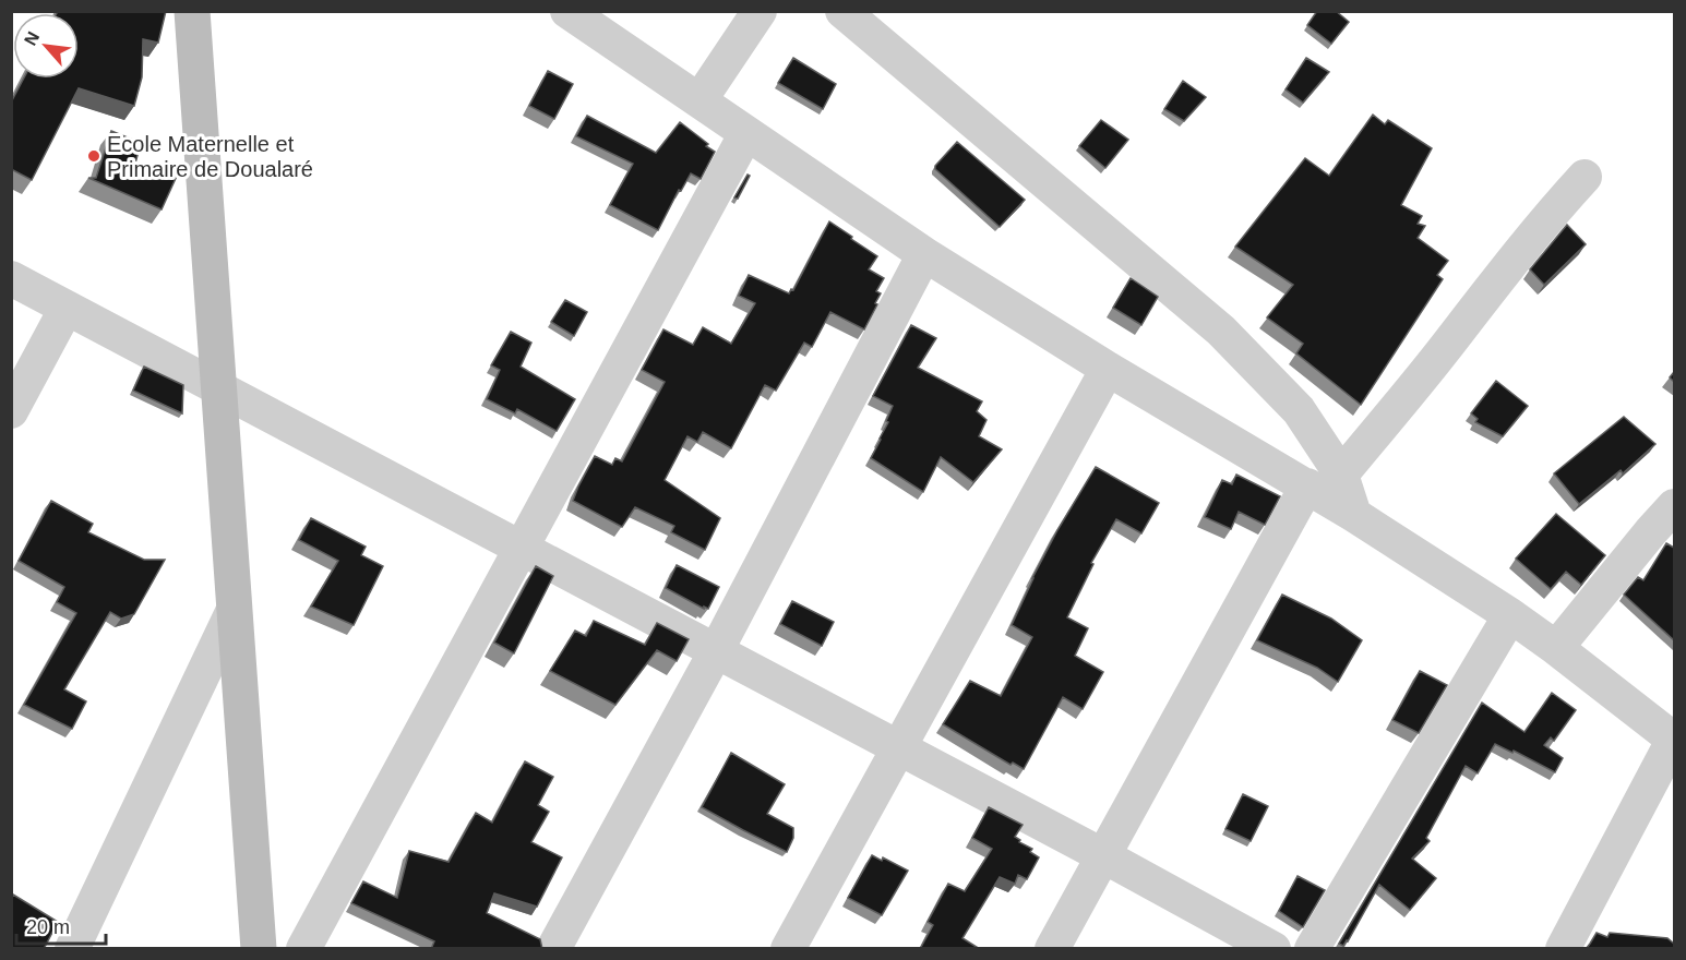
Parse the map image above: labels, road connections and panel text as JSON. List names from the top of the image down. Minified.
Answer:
{"places":["Ecole Maternelle et Primaire de Doualaré"],"scale_bar":"20 m","north":"top left"}
